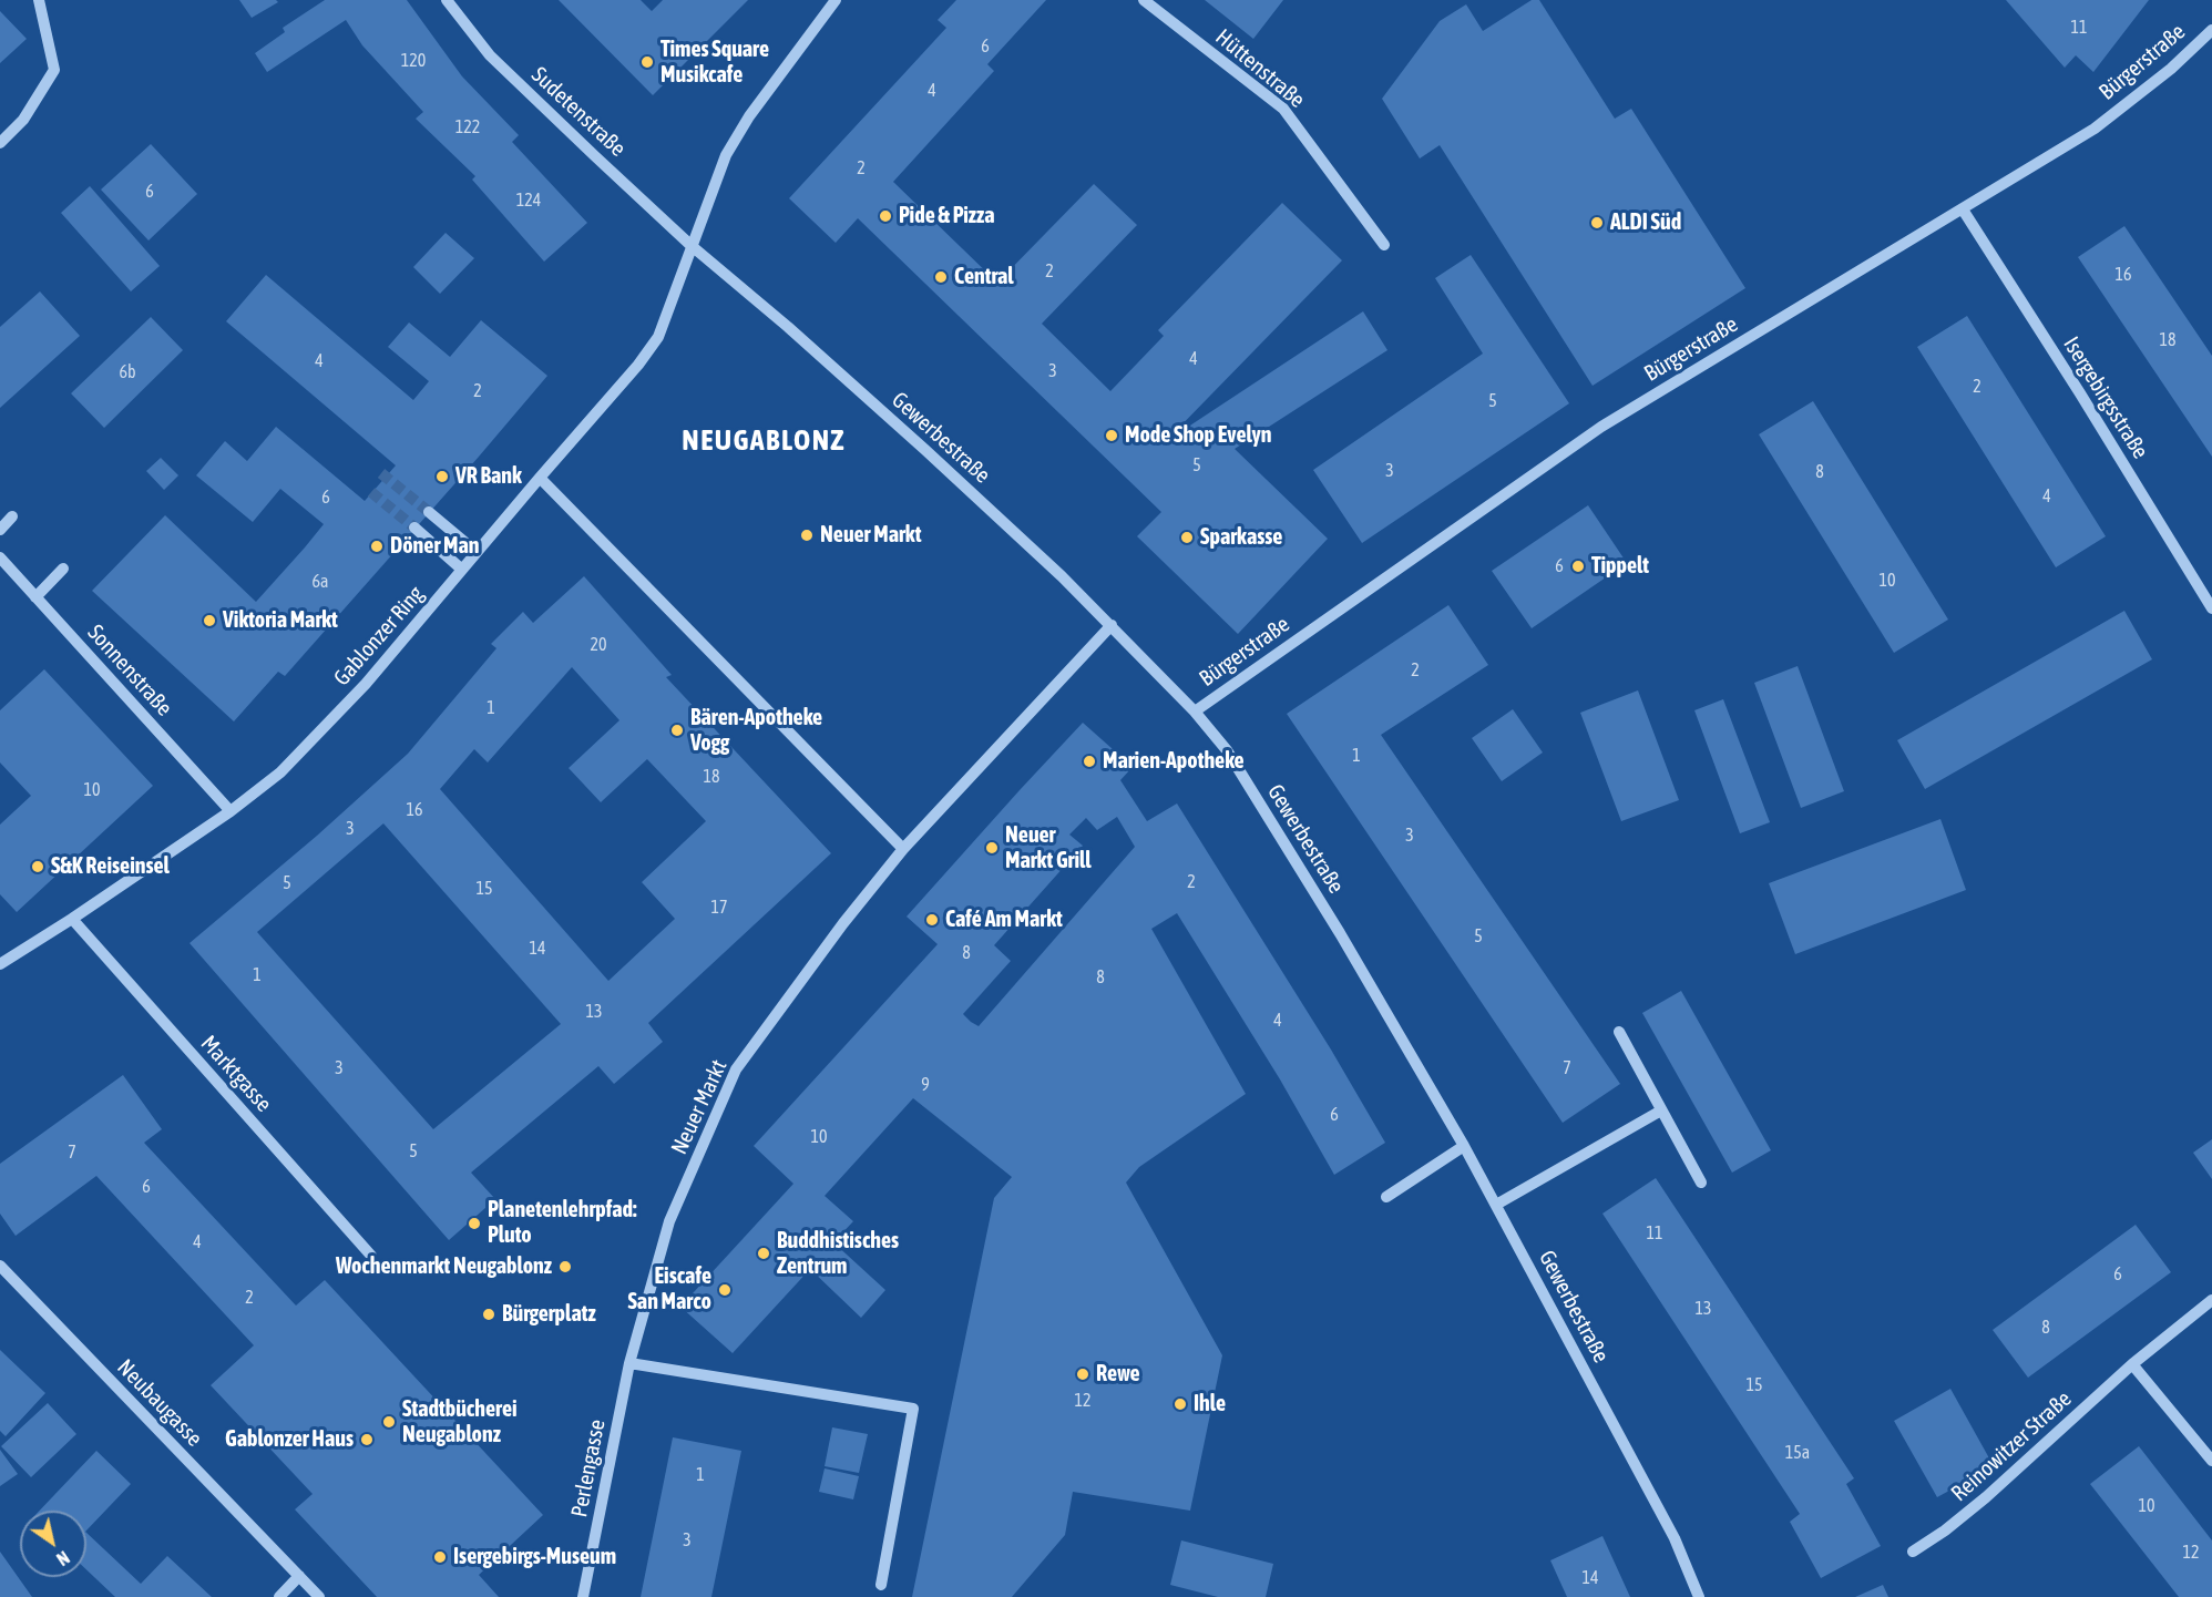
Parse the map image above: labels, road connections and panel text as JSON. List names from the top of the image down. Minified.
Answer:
{"streets":{"street":["Bürgerstraße","Hüttenstraße","Sudetenstraße","Isergebirgsstraße","Gewerbestraße","Gablonzer Ring","Sonnenstraße","Marktgasse","Neuer Markt","Neubaugasse","Reinowitzer Straße","Perlengasse"]},"crossings":[["Bürgerstraße","Isergebirgsstraße"],["Bürgerstraße","Gewerbestraße"],["Sudetenstraße","Gewerbestraße"],["Sudetenstraße","Gablonzer Ring"],["Gewerbestraße","Gablonzer Ring"],["Gewerbestraße","Neuer Markt"],["Gablonzer Ring","Sonnenstraße"],["Gablonzer Ring","Marktgasse"],["Neuer Markt","Perlengasse"]],"districts":["NEUGABLONZ"],"places":["Times Square Musikcafe","Pide & Pizza","ALDI Süd","Central","Mode Shop Evelyn","VR Bank","Neuer Markt","Sparkasse","Döner Man","Tippelt","Viktoria Markt","Bären-Apotheke Vogg","Marien-Apotheke","Neuer Markt Grill","S&K Reiseinsel","Café Am Markt","Planetenlehrpfad: Pluto","Buddhistisches Zentrum","Wochenmarkt Neugablonz","Eiscafe San Marco","Bürgerplatz","Rewe","Ihle","Stadtbücherei Neugablonz","Gablonzer Haus","Isergebirgs-Museum"],"house_numbers":["11","6","120","4","122","2","6","124","2","16","18","4","4","3","6b","2","2","5","5","3","8","4","6","6","10","6a","20","2","1","1","18","10","16","3","3","2","5","15","17","5","14","8","1","8","13","4","3","7","9","6","10","5","7","6","11","4","6","2","13","8","15","12","15a","1","10","3","12","14"],"north":"bottom right"}
